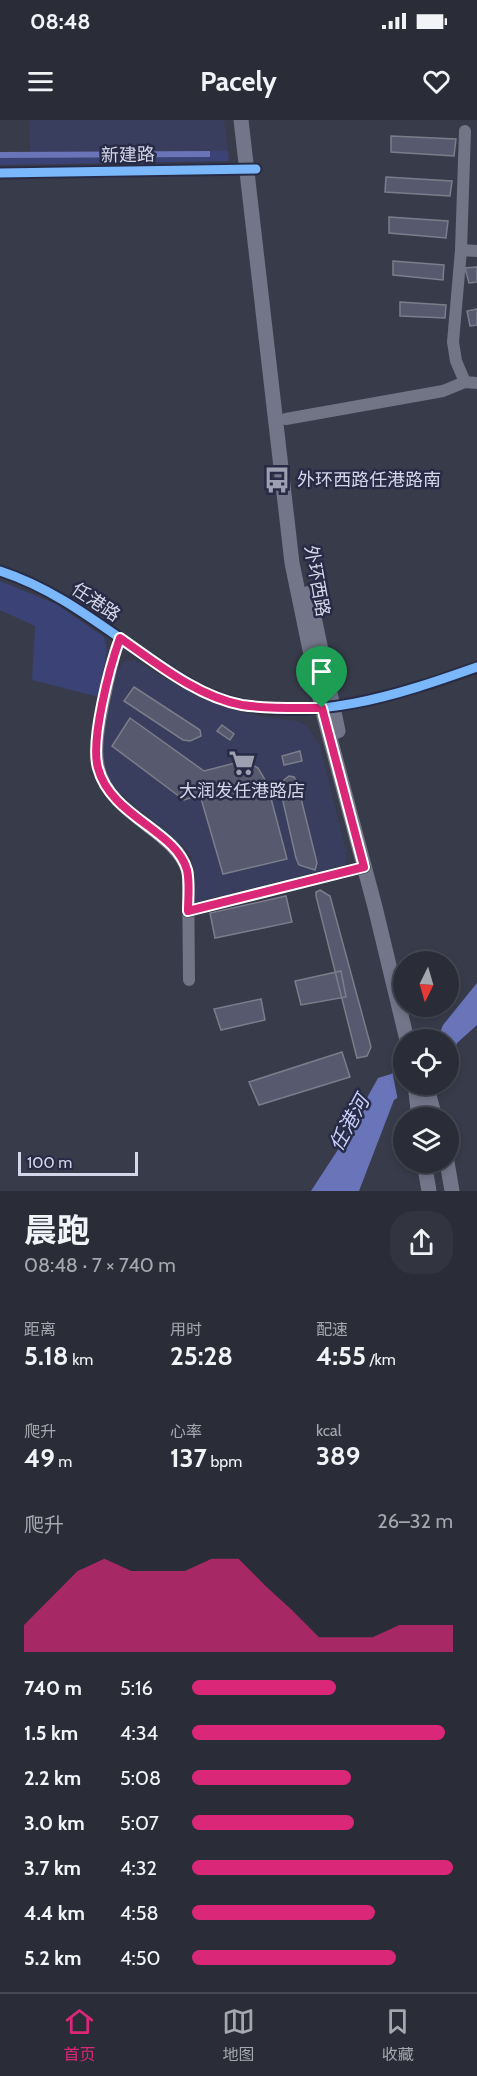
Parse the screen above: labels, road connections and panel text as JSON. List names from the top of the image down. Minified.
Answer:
{"streets":{"main road":["外环西路"],"street":["新建路","任港路"]},"crossings":[["新建路","外环西路"],["外环西路","任港路"]],"water":["任港河"],"places":{"bus stop":["外环西路任港路南"],"supermarket":["大润发任港路店"]},"scale_bar":"100 m","north":"bottom","page":{"status":"08:48","header":"Pacely","scale":"100 m","heading":["晨跑","08:48 · 7 × 740 m"],"stats":[["距离","5.18 km"],["用时","25:28"],["配速","4:55 /km"],["爬升","49 m"],["心率","137 bpm"],["kcal","389"]],"chart":["爬升","26–32 m"],"list":[{"name":"740 m","note":"5:16"},{"name":"1.5 km","note":"4:34"},{"name":"2.2 km","note":"5:08"},{"name":"3.0 km","note":"5:07"},{"name":"3.7 km","note":"4:32"},{"name":"4.4 km","note":"4:58"},{"name":"5.2 km","note":"4:50"}],"tabs":["首页","地图","收藏"]}}
